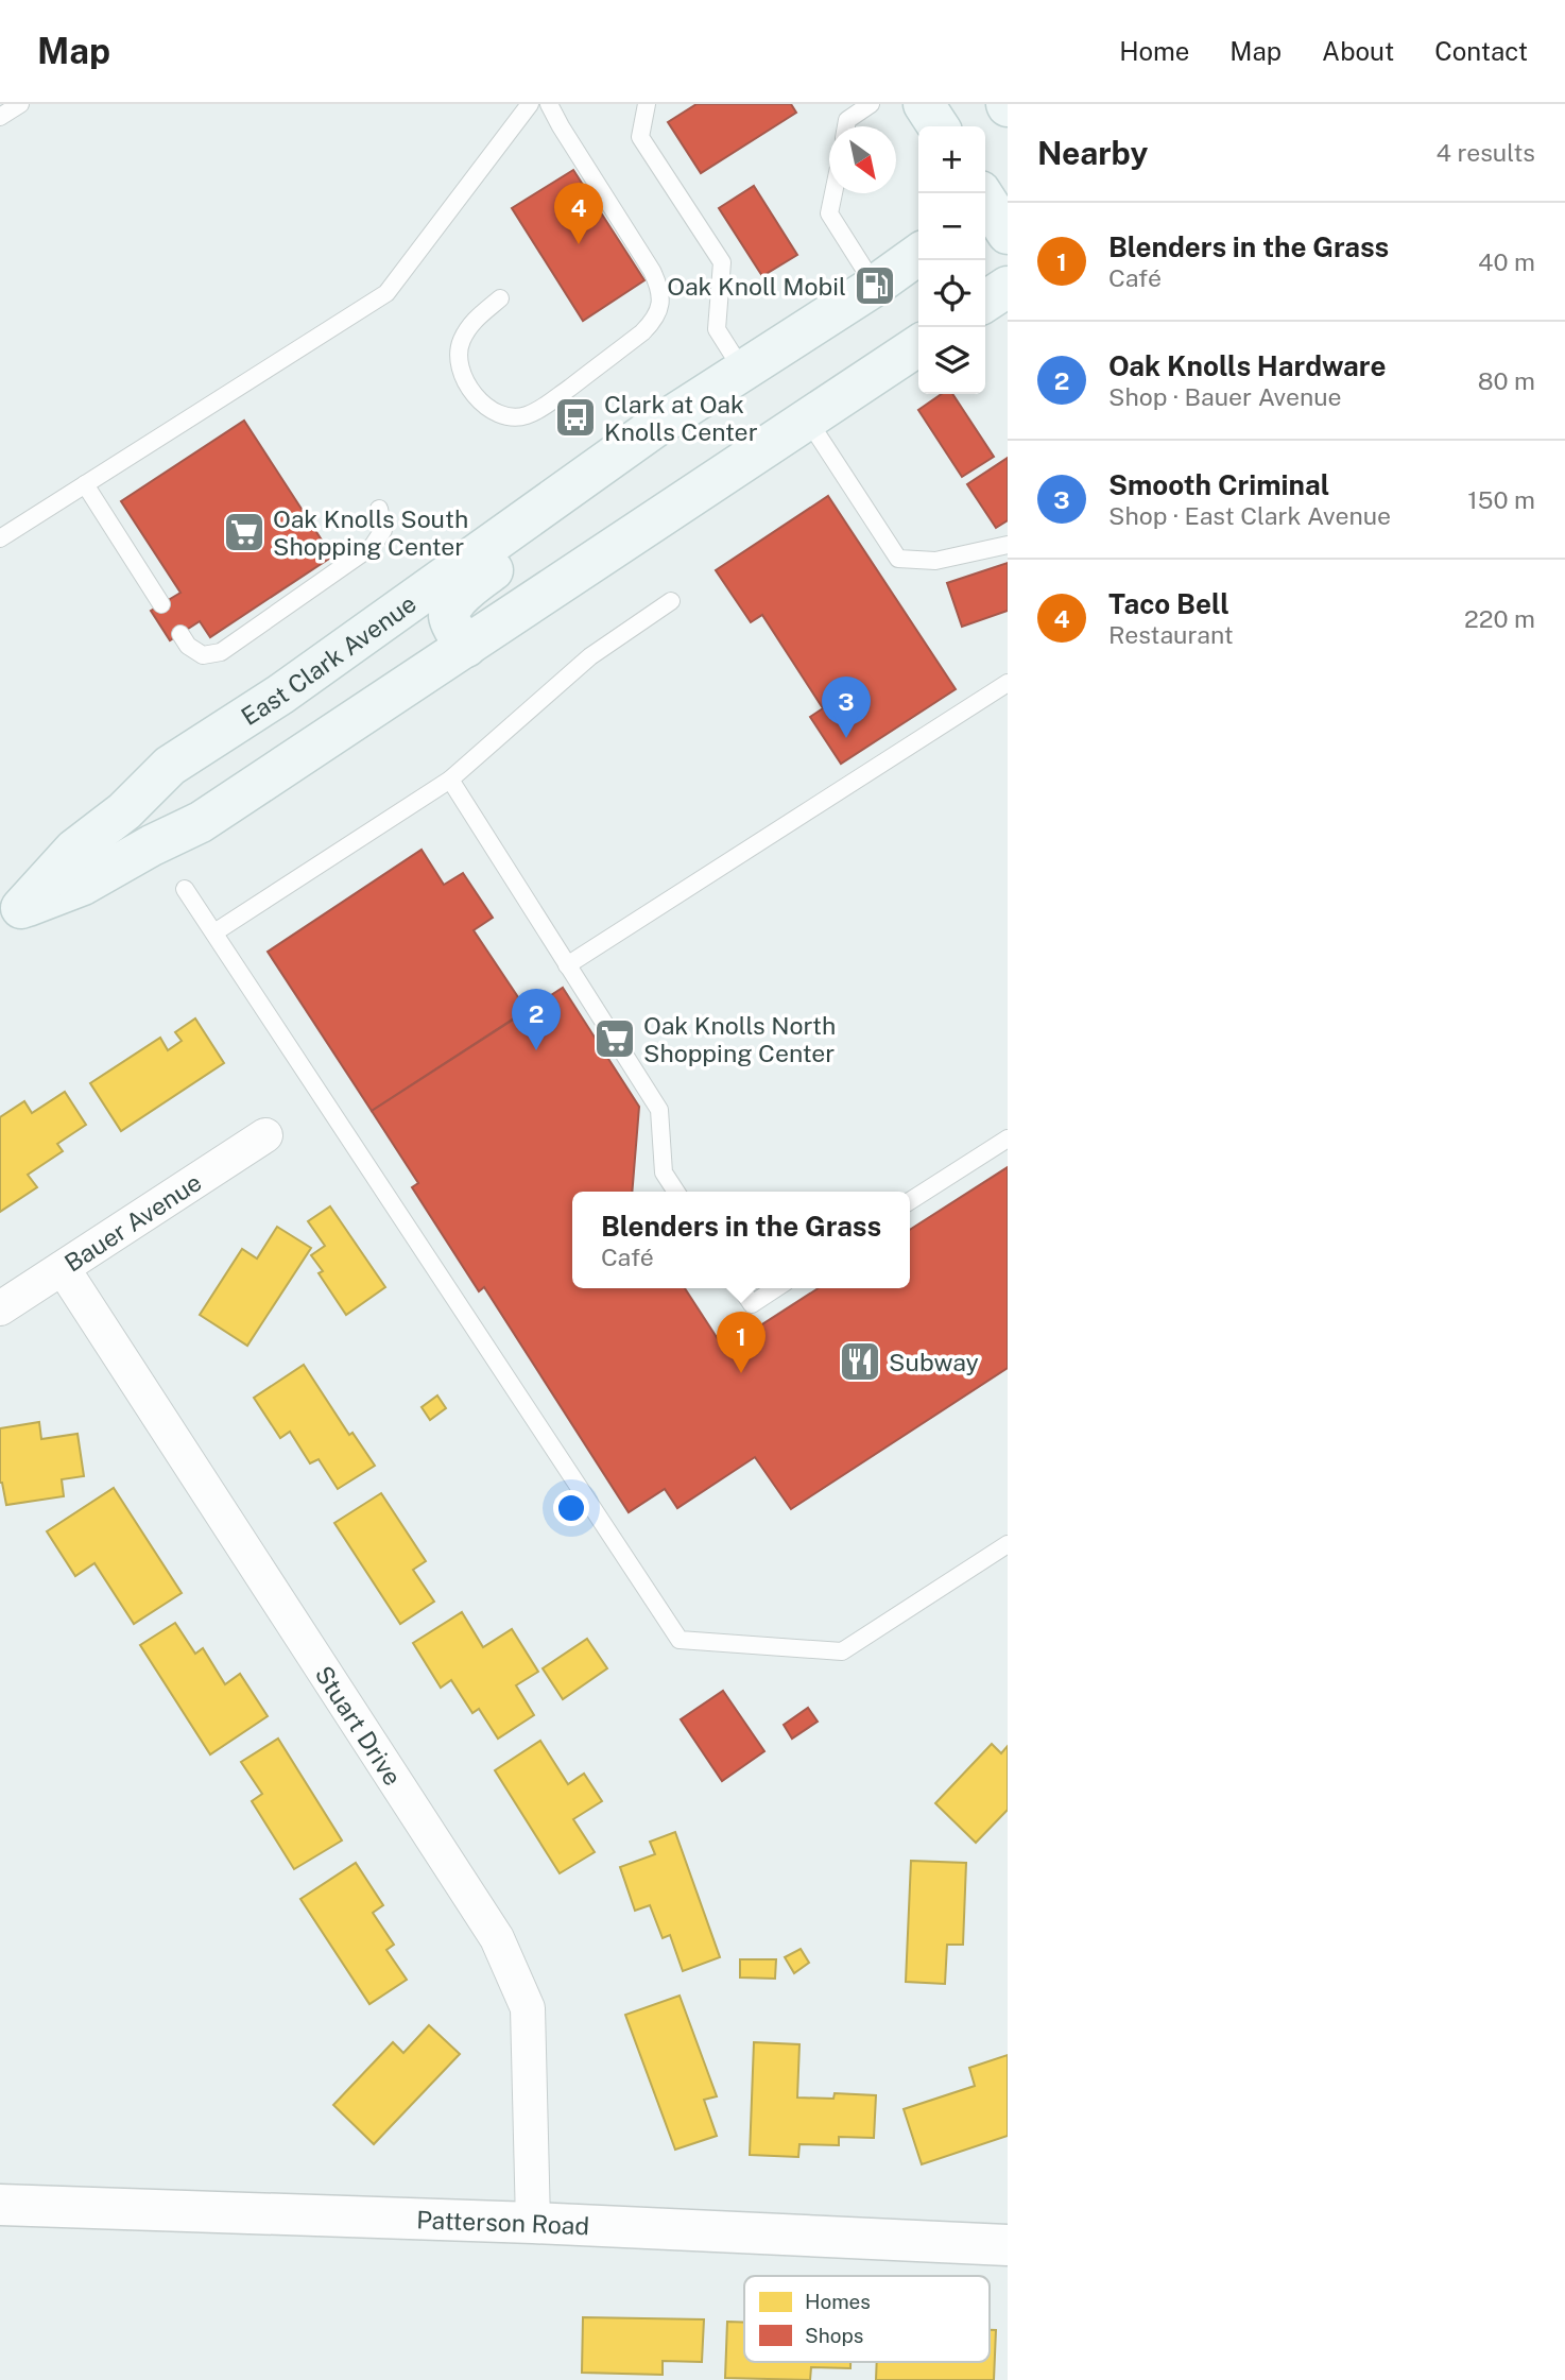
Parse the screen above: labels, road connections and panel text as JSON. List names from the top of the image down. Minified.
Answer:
{"streets":{"main road":["East Clark Avenue"],"street":["Bauer Avenue","Stuart Drive","Patterson Road"]},"crossings":[["Bauer Avenue","Stuart Drive"],["Stuart Drive","Patterson Road"]],"places":{"fuel station":["Oak Knoll Mobil"],"bus stop":["Clark at Oak Knolls Center"],"supermarket":["Oak Knolls South Shopping Center","Oak Knolls North Shopping Center"],"restaurant":["Subway"]},"legend":["Homes","Shops"],"north":"bottom right","page":{"header":"Map","nav":["Home","Map","About","Contact"],"heading":["Nearby","4 results"],"map_buttons":["+","−"],"pins":["4","3","2","1"],"list":[{"mark":"1","name":"Blenders in the Grass","note":"Café","value":"40 m"},{"mark":"2","name":"Oak Knolls Hardware","note":"Shop · Bauer Avenue","value":"80 m"},{"mark":"3","name":"Smooth Criminal","note":"Shop · East Clark Avenue","value":"150 m"},{"mark":"4","name":"Taco Bell","note":"Restaurant","value":"220 m"}],"popup":["Blenders in the Grass","Café"]}}
